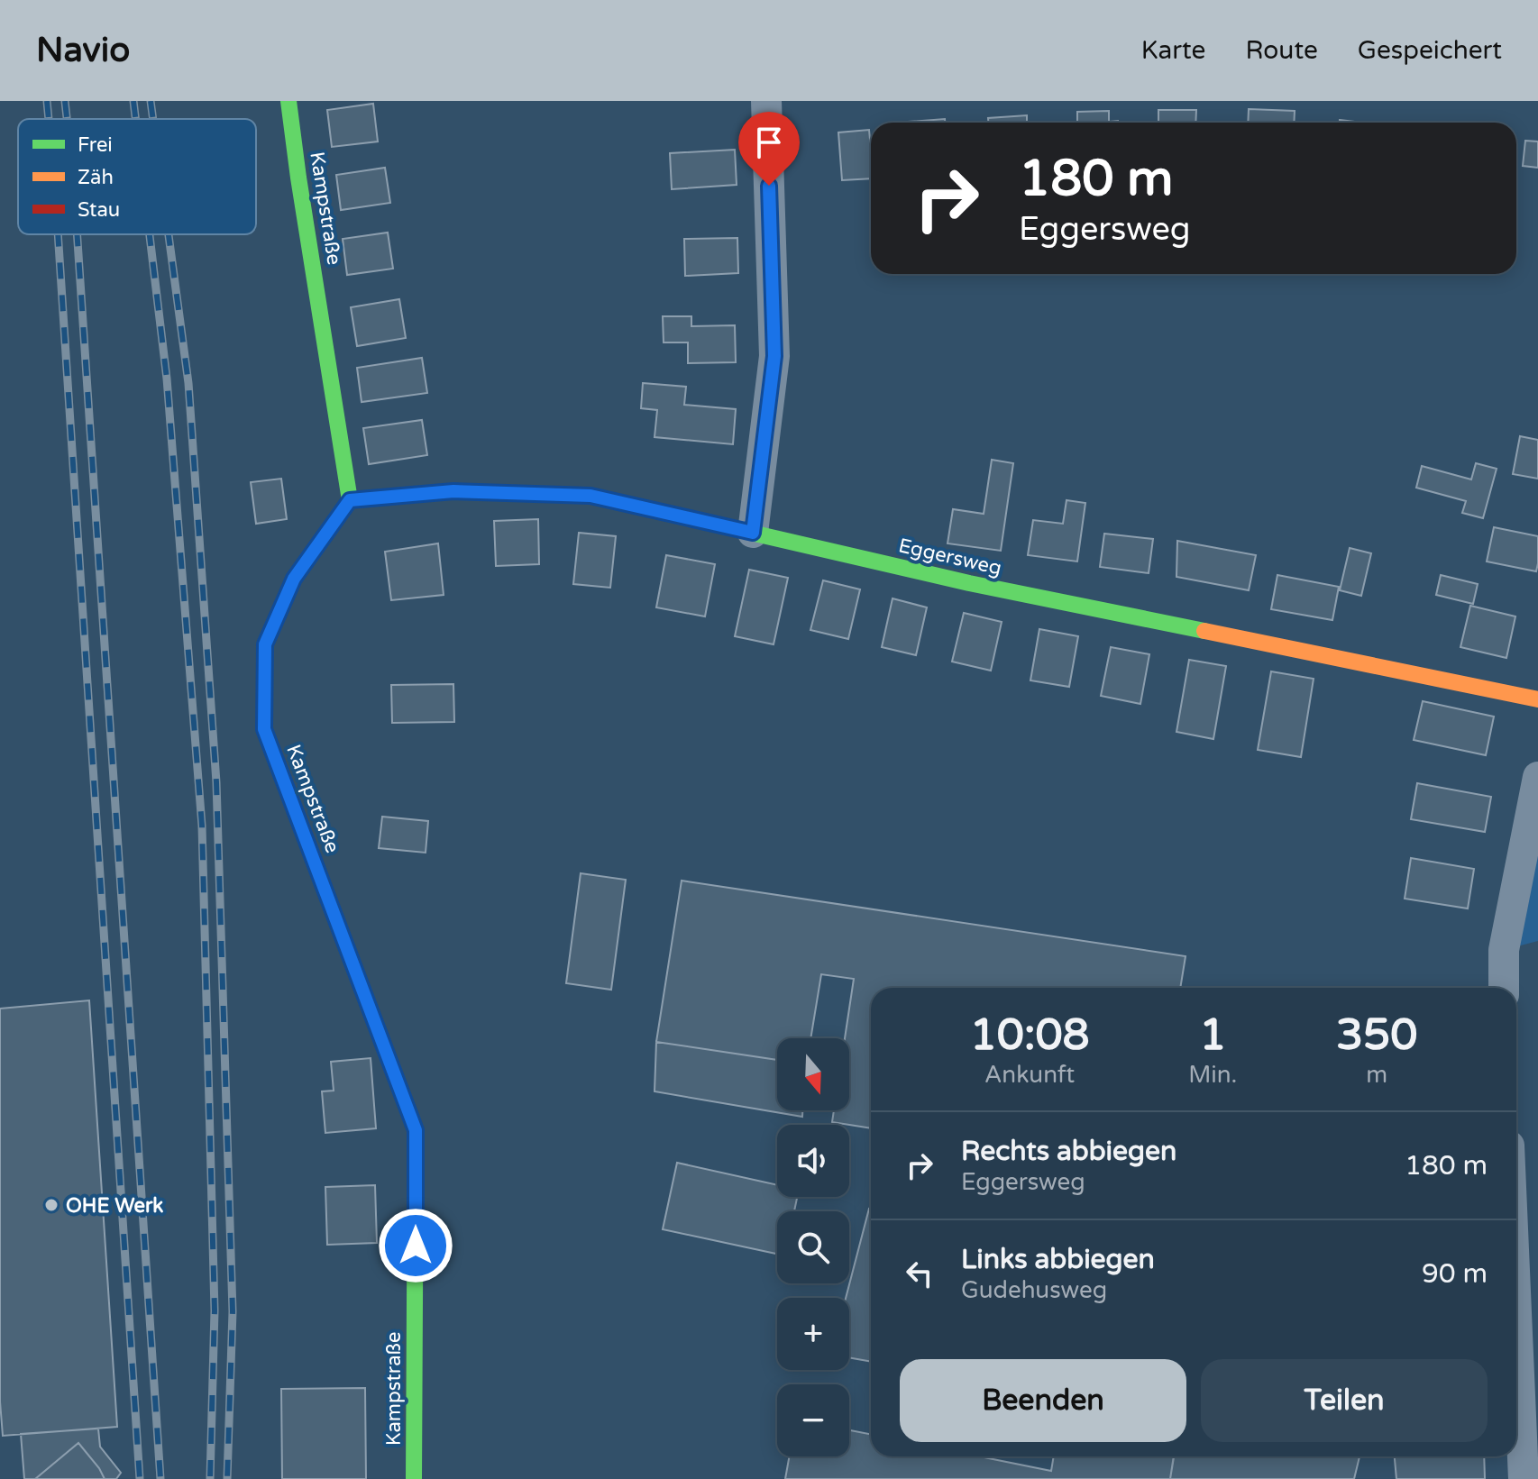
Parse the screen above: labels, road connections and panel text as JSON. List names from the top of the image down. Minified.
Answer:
{"streets":{"street":["Kampstraße","Eggersweg"]},"crossings":[["Kampstraße","Eggersweg"]],"places":["OHE Werk"],"legend":["Frei","Zäh","Stau"],"north":"bottom","page":{"header":"Navio","nav":["Karte","Route","Gespeichert"],"turn":["180 m","Eggersweg"],"eta":["10:08","Ankunft","1","Min.","350","m"],"map_buttons":["+","−"],"list":[{"name":"Rechts abbiegen","note":"Eggersweg","value":"180 m"},{"name":"Links abbiegen","note":"Gudehusweg","value":"90 m"}],"buttons":["Beenden","Teilen"]}}
